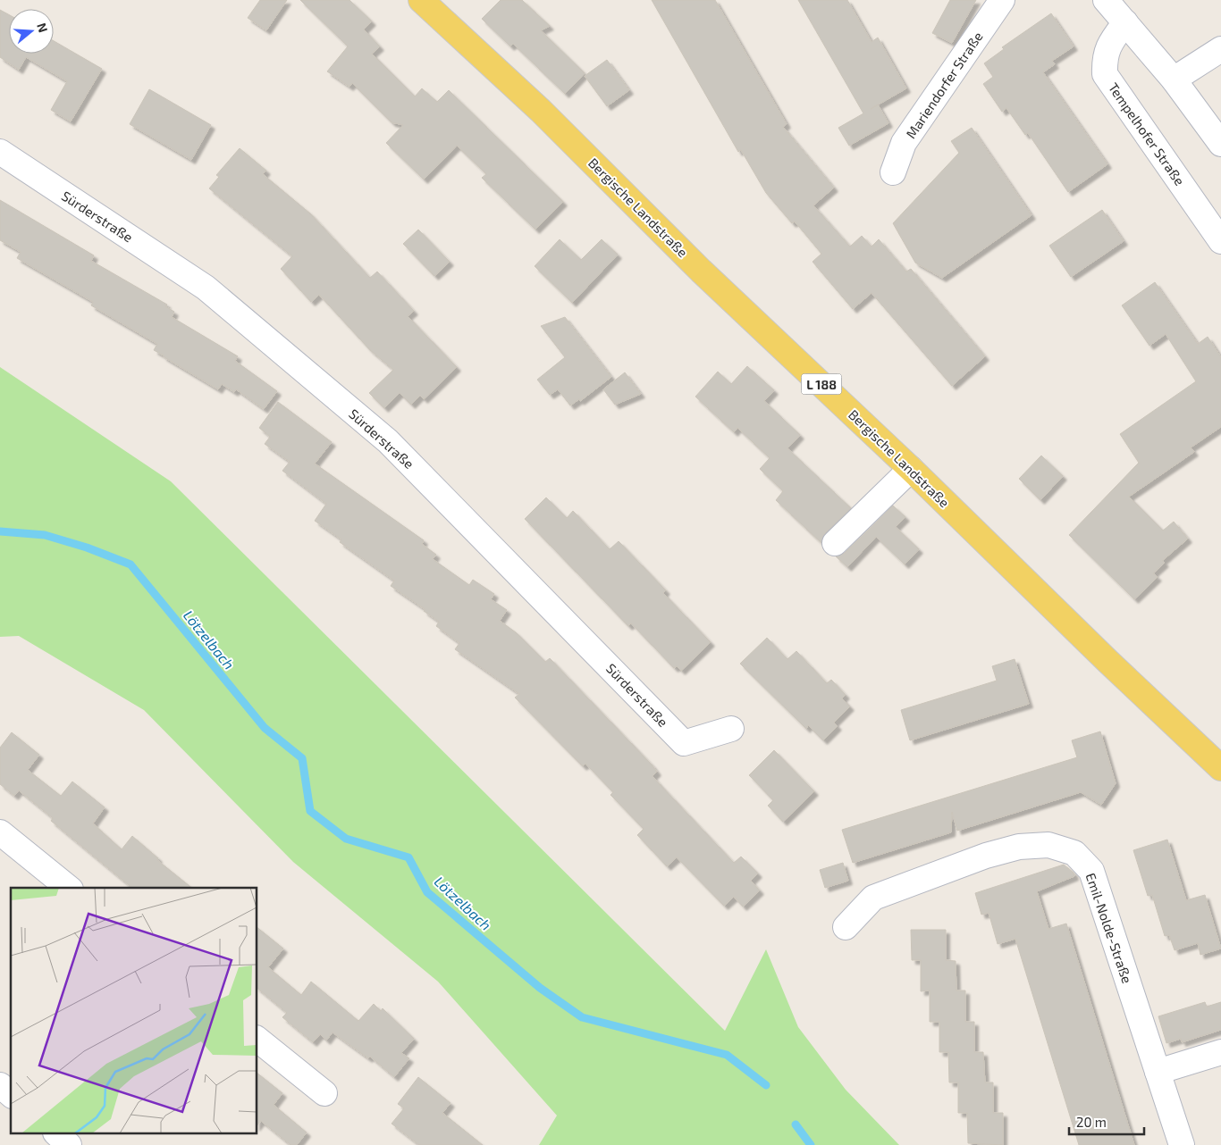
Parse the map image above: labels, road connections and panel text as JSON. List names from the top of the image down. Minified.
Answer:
{"streets":{"main road":["Bergische Landstraße","L 188"],"street":["Mariendorfer Straße","Tempelhofer Straße","Sürderstraße","Emil-Nolde-Straße"]},"water":["Lötzelbach"],"scale_bar":"20 m","north":"right"}
